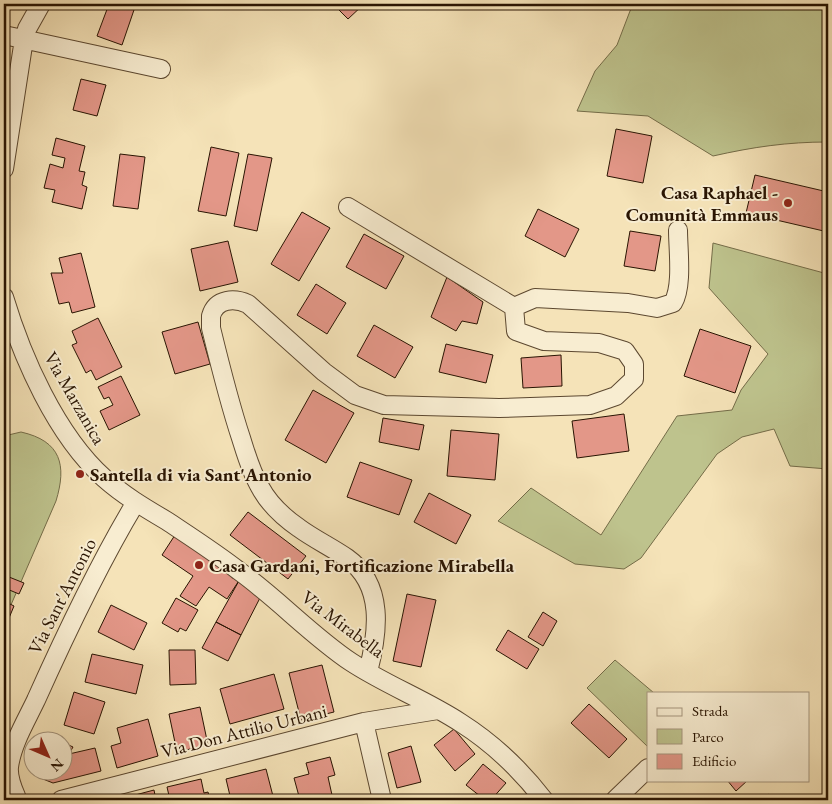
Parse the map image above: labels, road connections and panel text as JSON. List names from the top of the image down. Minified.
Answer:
{"streets":{"street":["Via Marzanica","Via Sant'Antonio","Via Mirabella","Via Don Attilio Urbani"]},"crossings":[["Via Marzanica","Via Sant'Antonio"],["Via Marzanica","Via Mirabella"],["Via Sant'Antonio","Via Mirabella"],["Via Mirabella","Via Don Attilio Urbani"]],"places":["Casa Raphael - Comunità Emmaus","Santella di via Sant'Antonio","Casa Gardani, Fortificazione Mirabella"],"legend":["Strada","Parco","Edificio"],"north":"bottom right"}
